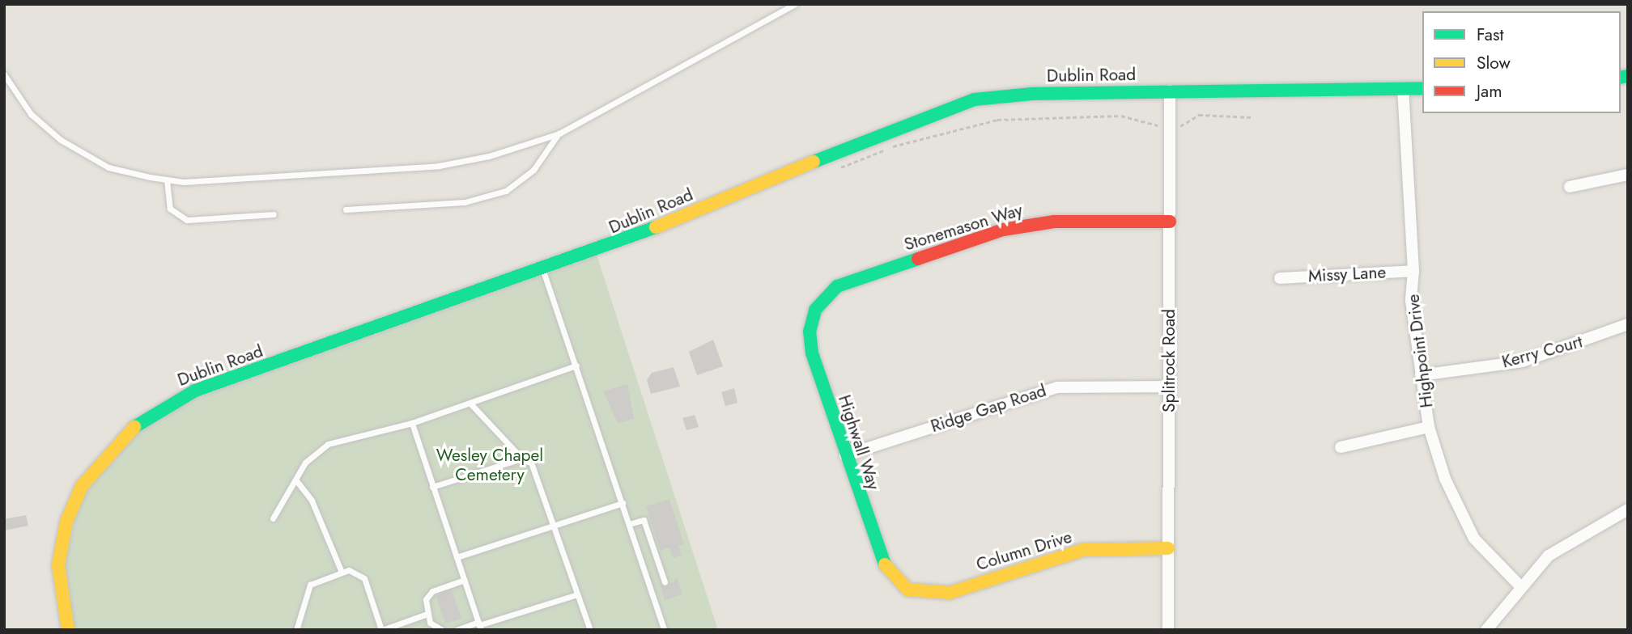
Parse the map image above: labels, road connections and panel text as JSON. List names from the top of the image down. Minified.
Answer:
{"streets":{"main road":["Dublin Road","Stonemason Way","Highwall Way","Column Drive"],"street":["Missy Lane","Highpoint Drive","Kerry Court","Splitrock Road","Ridge Gap Road"]},"crossings":[["Dublin Road","Highpoint Drive"],["Dublin Road","Splitrock Road"],["Stonemason Way","Splitrock Road"],["Stonemason Way","Highwall Way"],["Missy Lane","Highpoint Drive"],["Highpoint Drive","Kerry Court"],["Splitrock Road","Ridge Gap Road"],["Splitrock Road","Column Drive"],["Ridge Gap Road","Highwall Way"],["Highwall Way","Column Drive"]],"parks":["Wesley Chapel Cemetery"],"legend":["Fast","Slow","Jam"]}
